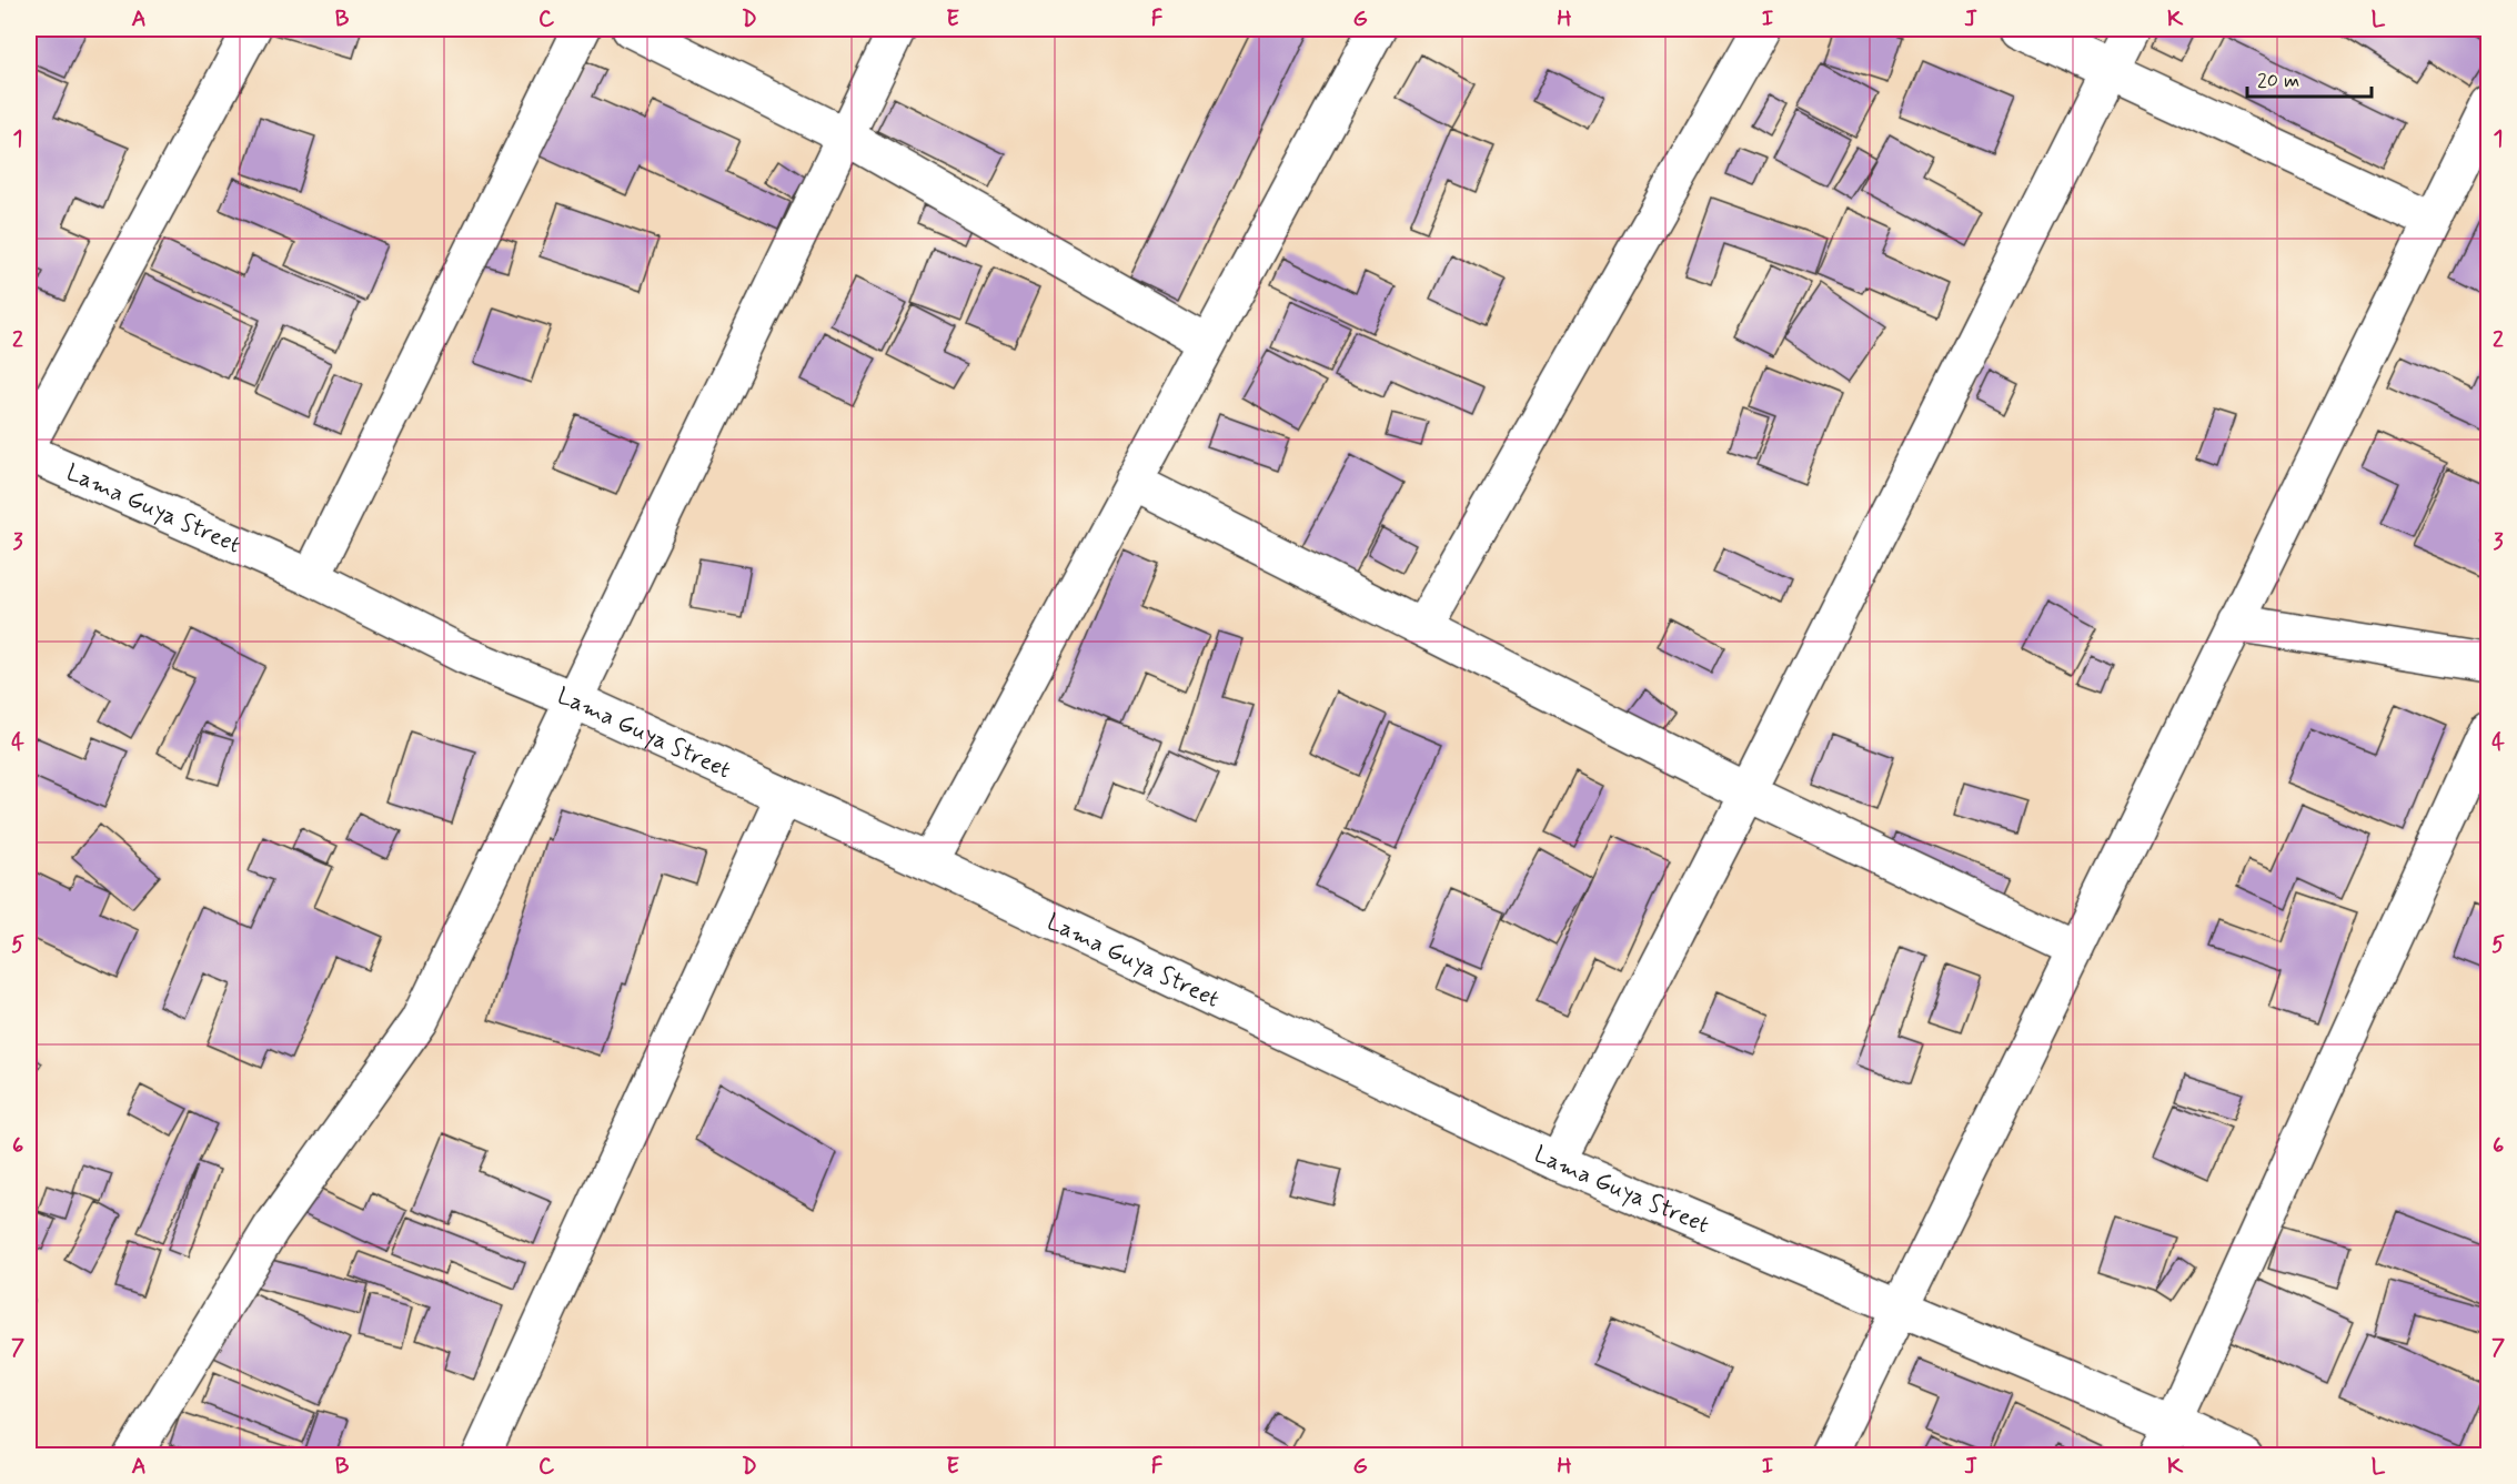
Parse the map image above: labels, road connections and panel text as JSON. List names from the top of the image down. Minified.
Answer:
{"streets":{"street":["Lama Guya Street"]},"scale_bar":"20 m","grid":{"columns":["A","B","C","D","E","F","G","H","I","J","K","L"],"rows":["1","2","3","4","5","6","7"]}}
